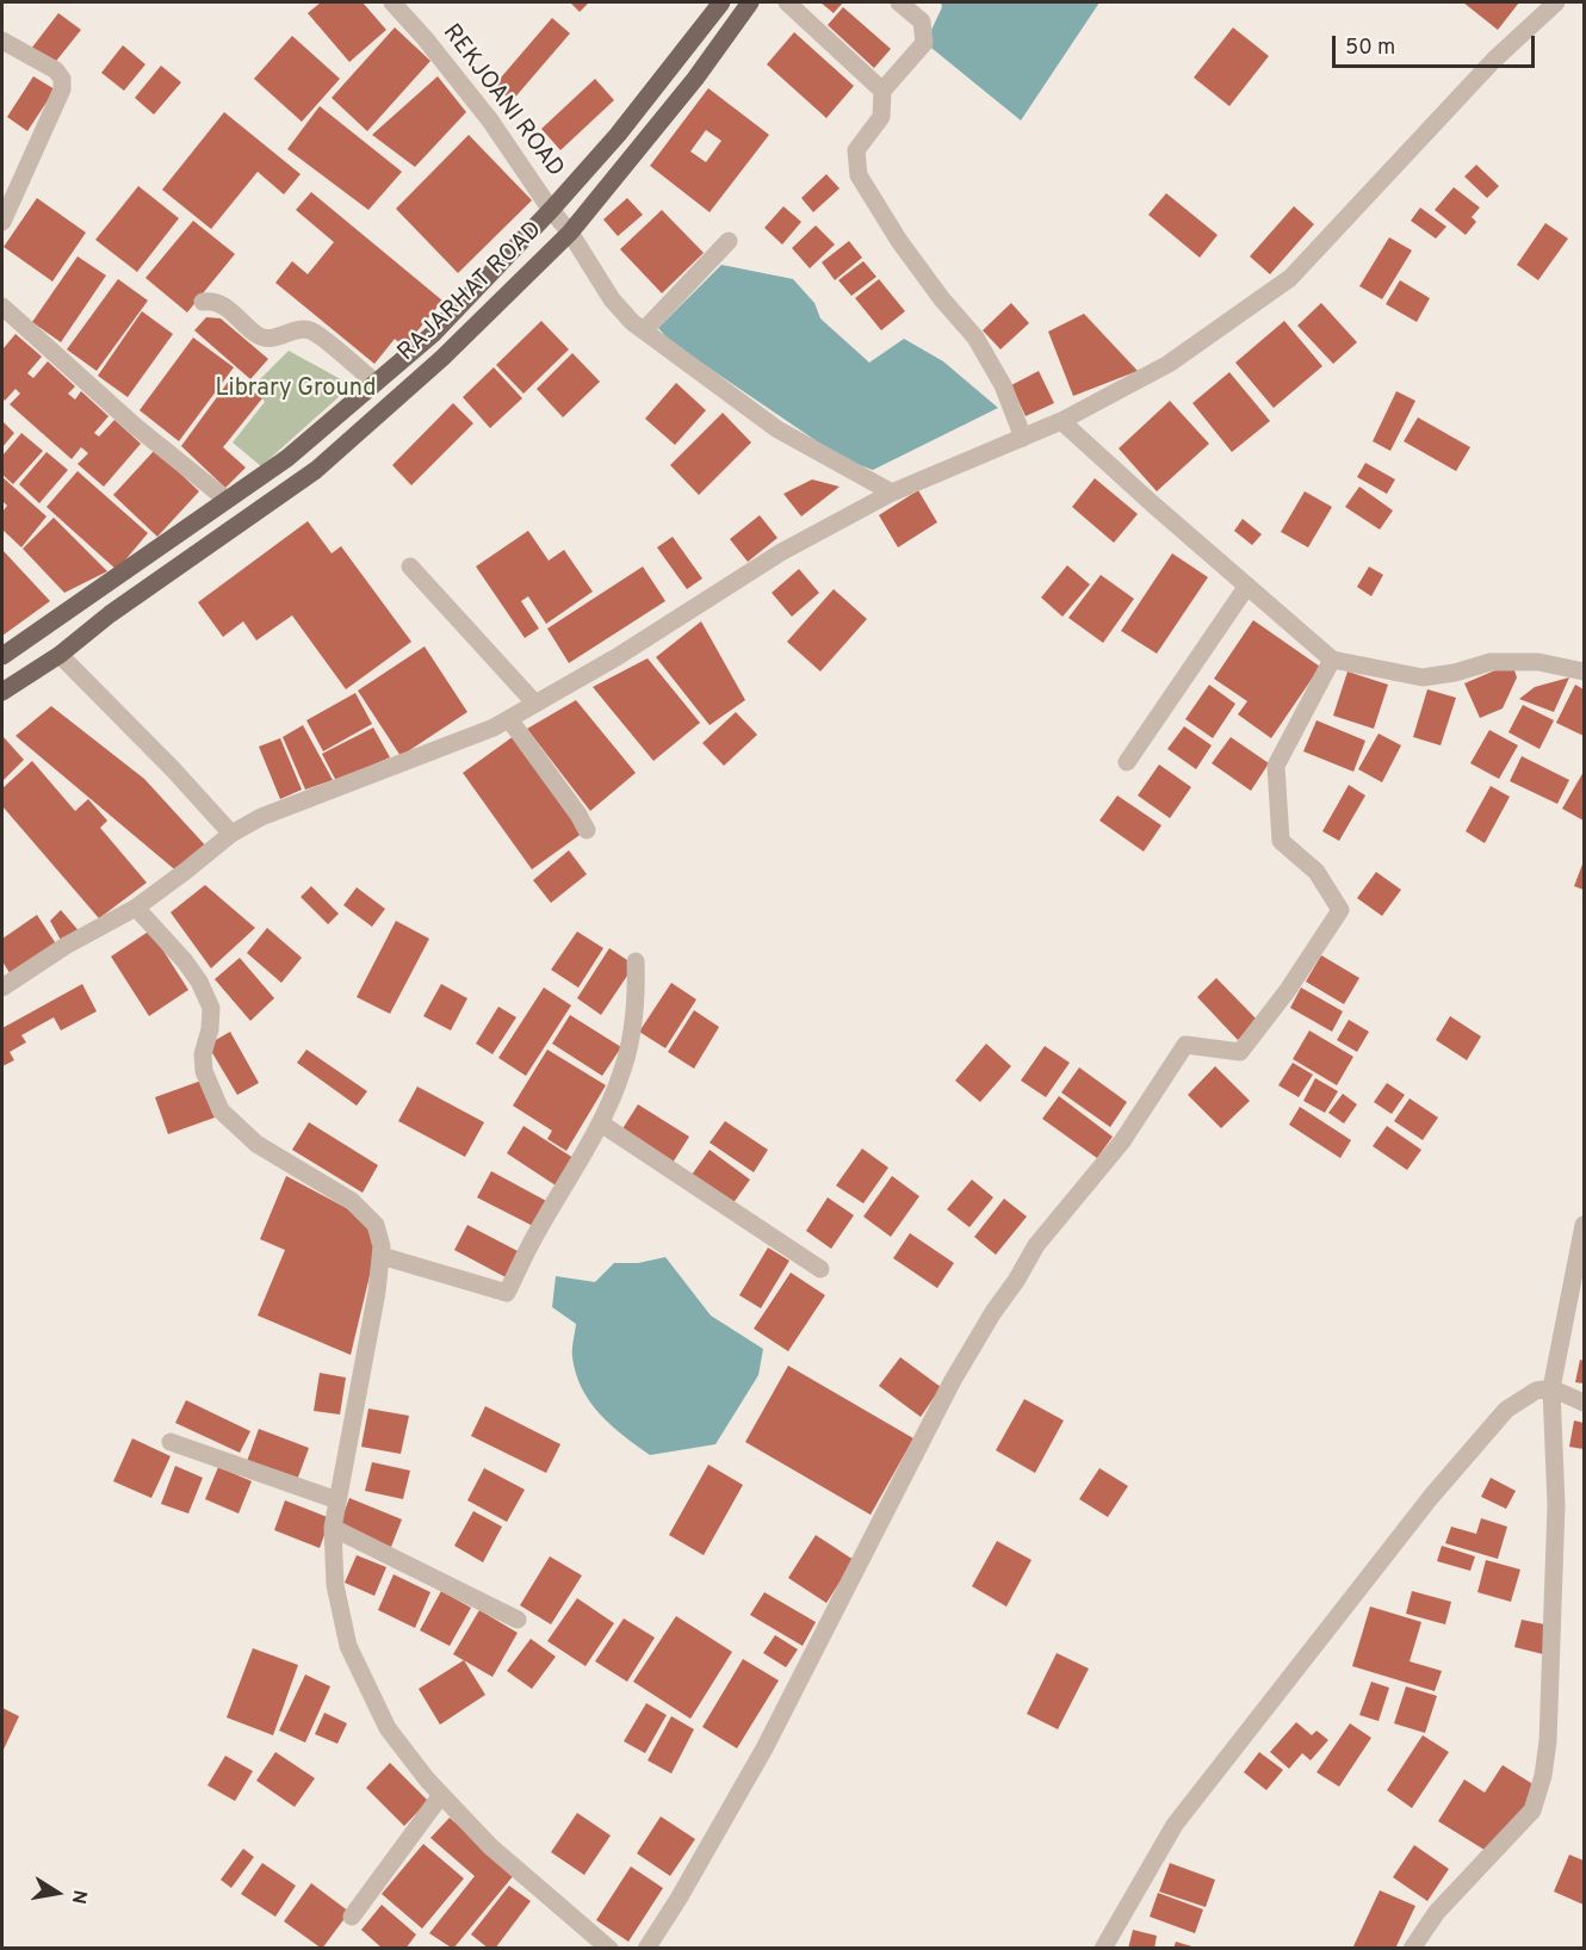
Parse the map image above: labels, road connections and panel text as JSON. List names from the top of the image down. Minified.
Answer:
{"streets":{"main road":["RAJARHAT ROAD"],"street":["REKJOANI ROAD"]},"crossings":[["REKJOANI ROAD","RAJARHAT ROAD"]],"parks":["Library Ground"],"scale_bar":"50 m","north":"right"}
